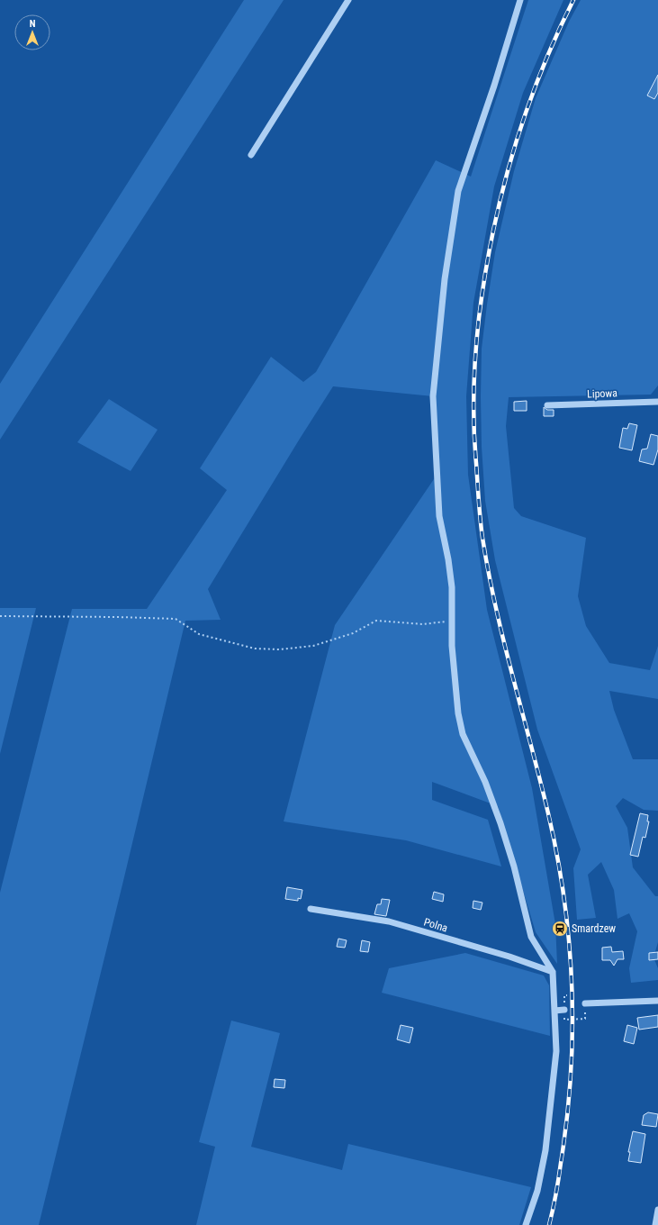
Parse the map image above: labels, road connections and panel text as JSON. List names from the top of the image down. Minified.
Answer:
{"streets":{"street":["Lipowa","Polna"]},"places":{"station":["Smardzew"]},"north":"top"}
